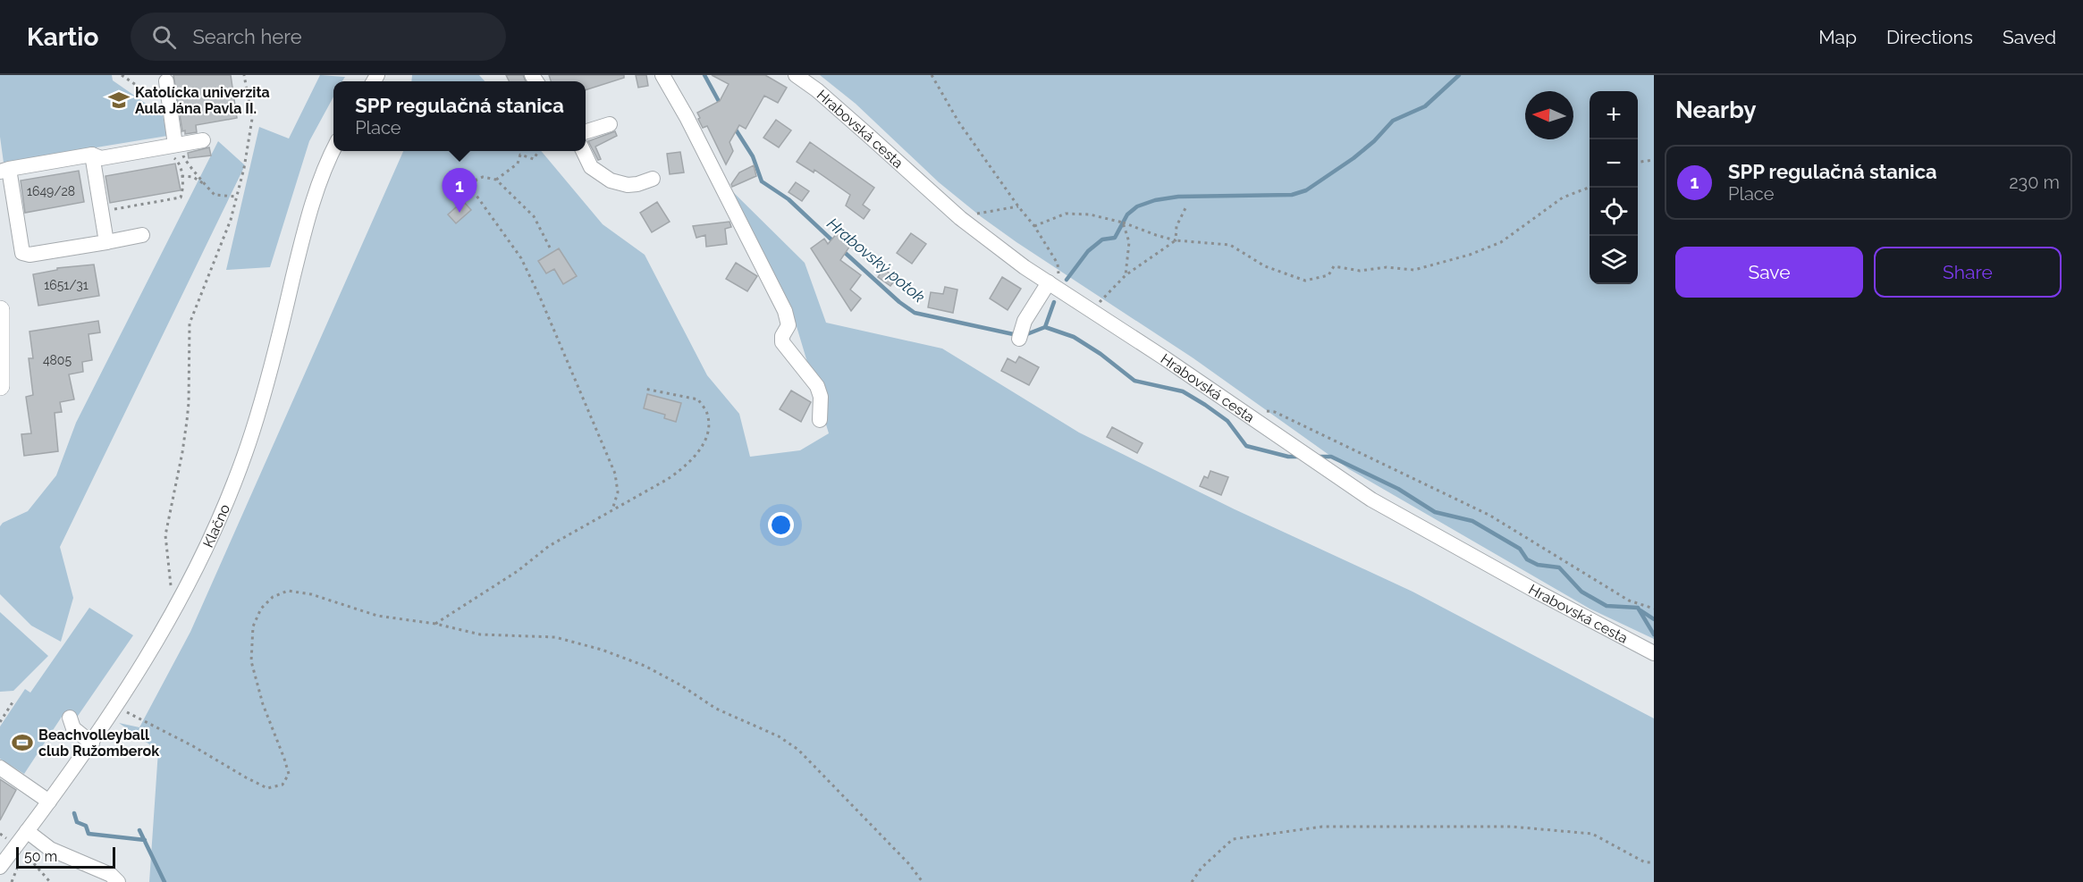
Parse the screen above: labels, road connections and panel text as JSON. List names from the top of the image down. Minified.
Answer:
{"streets":{"street":["Hrabovská cesta","Klačno"]},"water":["Hrabovský potok"],"places":{"school or university":["Katolícka univerzita Aula Jána Pavla II."],"sports":["Beachvolleyball club Ružomberok"]},"house_numbers":["1649/28","1651/31","4805"],"scale_bar":"50 m","north":"left","page":{"header":"Kartio","search":"Search here","nav":["Map","Directions","Saved"],"heading":"Nearby","popup":["SPP regulačná stanica","Place"],"map_buttons":["+","−"],"list":[{"mark":"1","name":"SPP regulačná stanica","note":"Place","value":"230 m"}],"pins":"1","buttons":["Save","Share"],"scale":"50 m"}}
